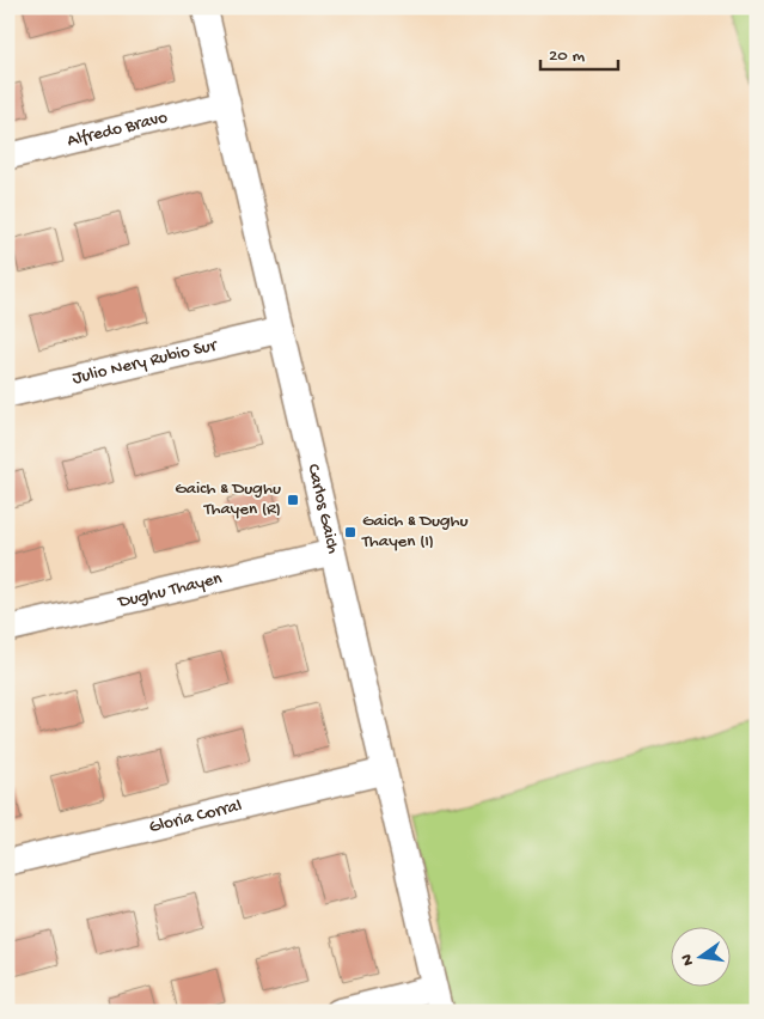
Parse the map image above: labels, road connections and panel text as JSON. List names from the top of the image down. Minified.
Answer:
{"streets":{"street":["Alfredo Bravo","Julio Nery Rubio Sur","Carlos Gaich","Dughu Thayen","Gloria Corral"]},"crossings":[["Alfredo Bravo","Carlos Gaich"],["Julio Nery Rubio Sur","Carlos Gaich"],["Carlos Gaich","Dughu Thayen"],["Carlos Gaich","Gloria Corral"]],"places":{"transit":["Gaich & Dughu Thayen (R)","Gaich & Dughu Thayen (I)"]},"scale_bar":"20 m","north":"left"}
